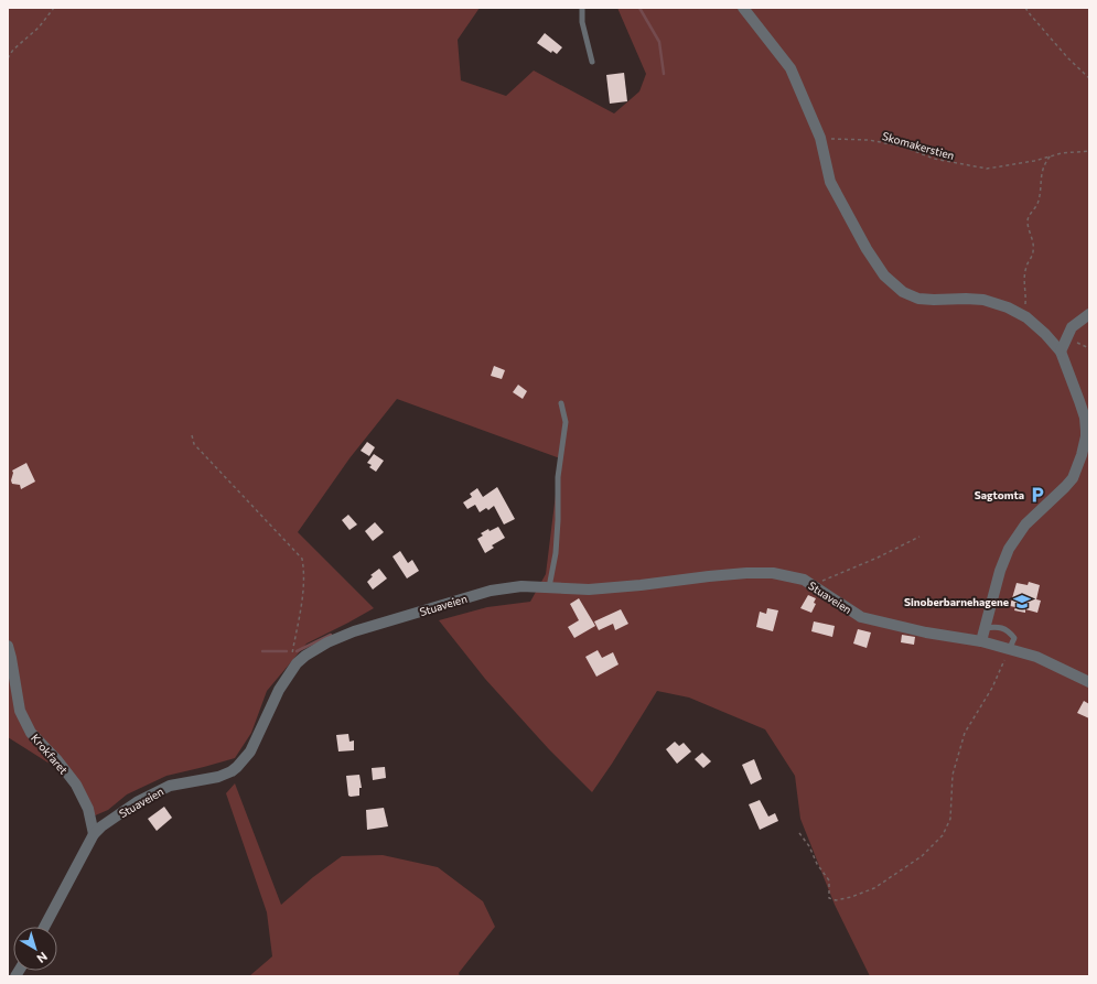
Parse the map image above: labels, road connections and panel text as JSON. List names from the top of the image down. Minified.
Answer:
{"streets":{"street":["Stuaveien","Krokfaret"],"path":["Skomakerstien"]},"crossings":[["Stuaveien","Krokfaret"]],"places":{"parking":["Sagtomta"],"school or university":["Sinoberbarnehagene"]},"north":"bottom right"}
